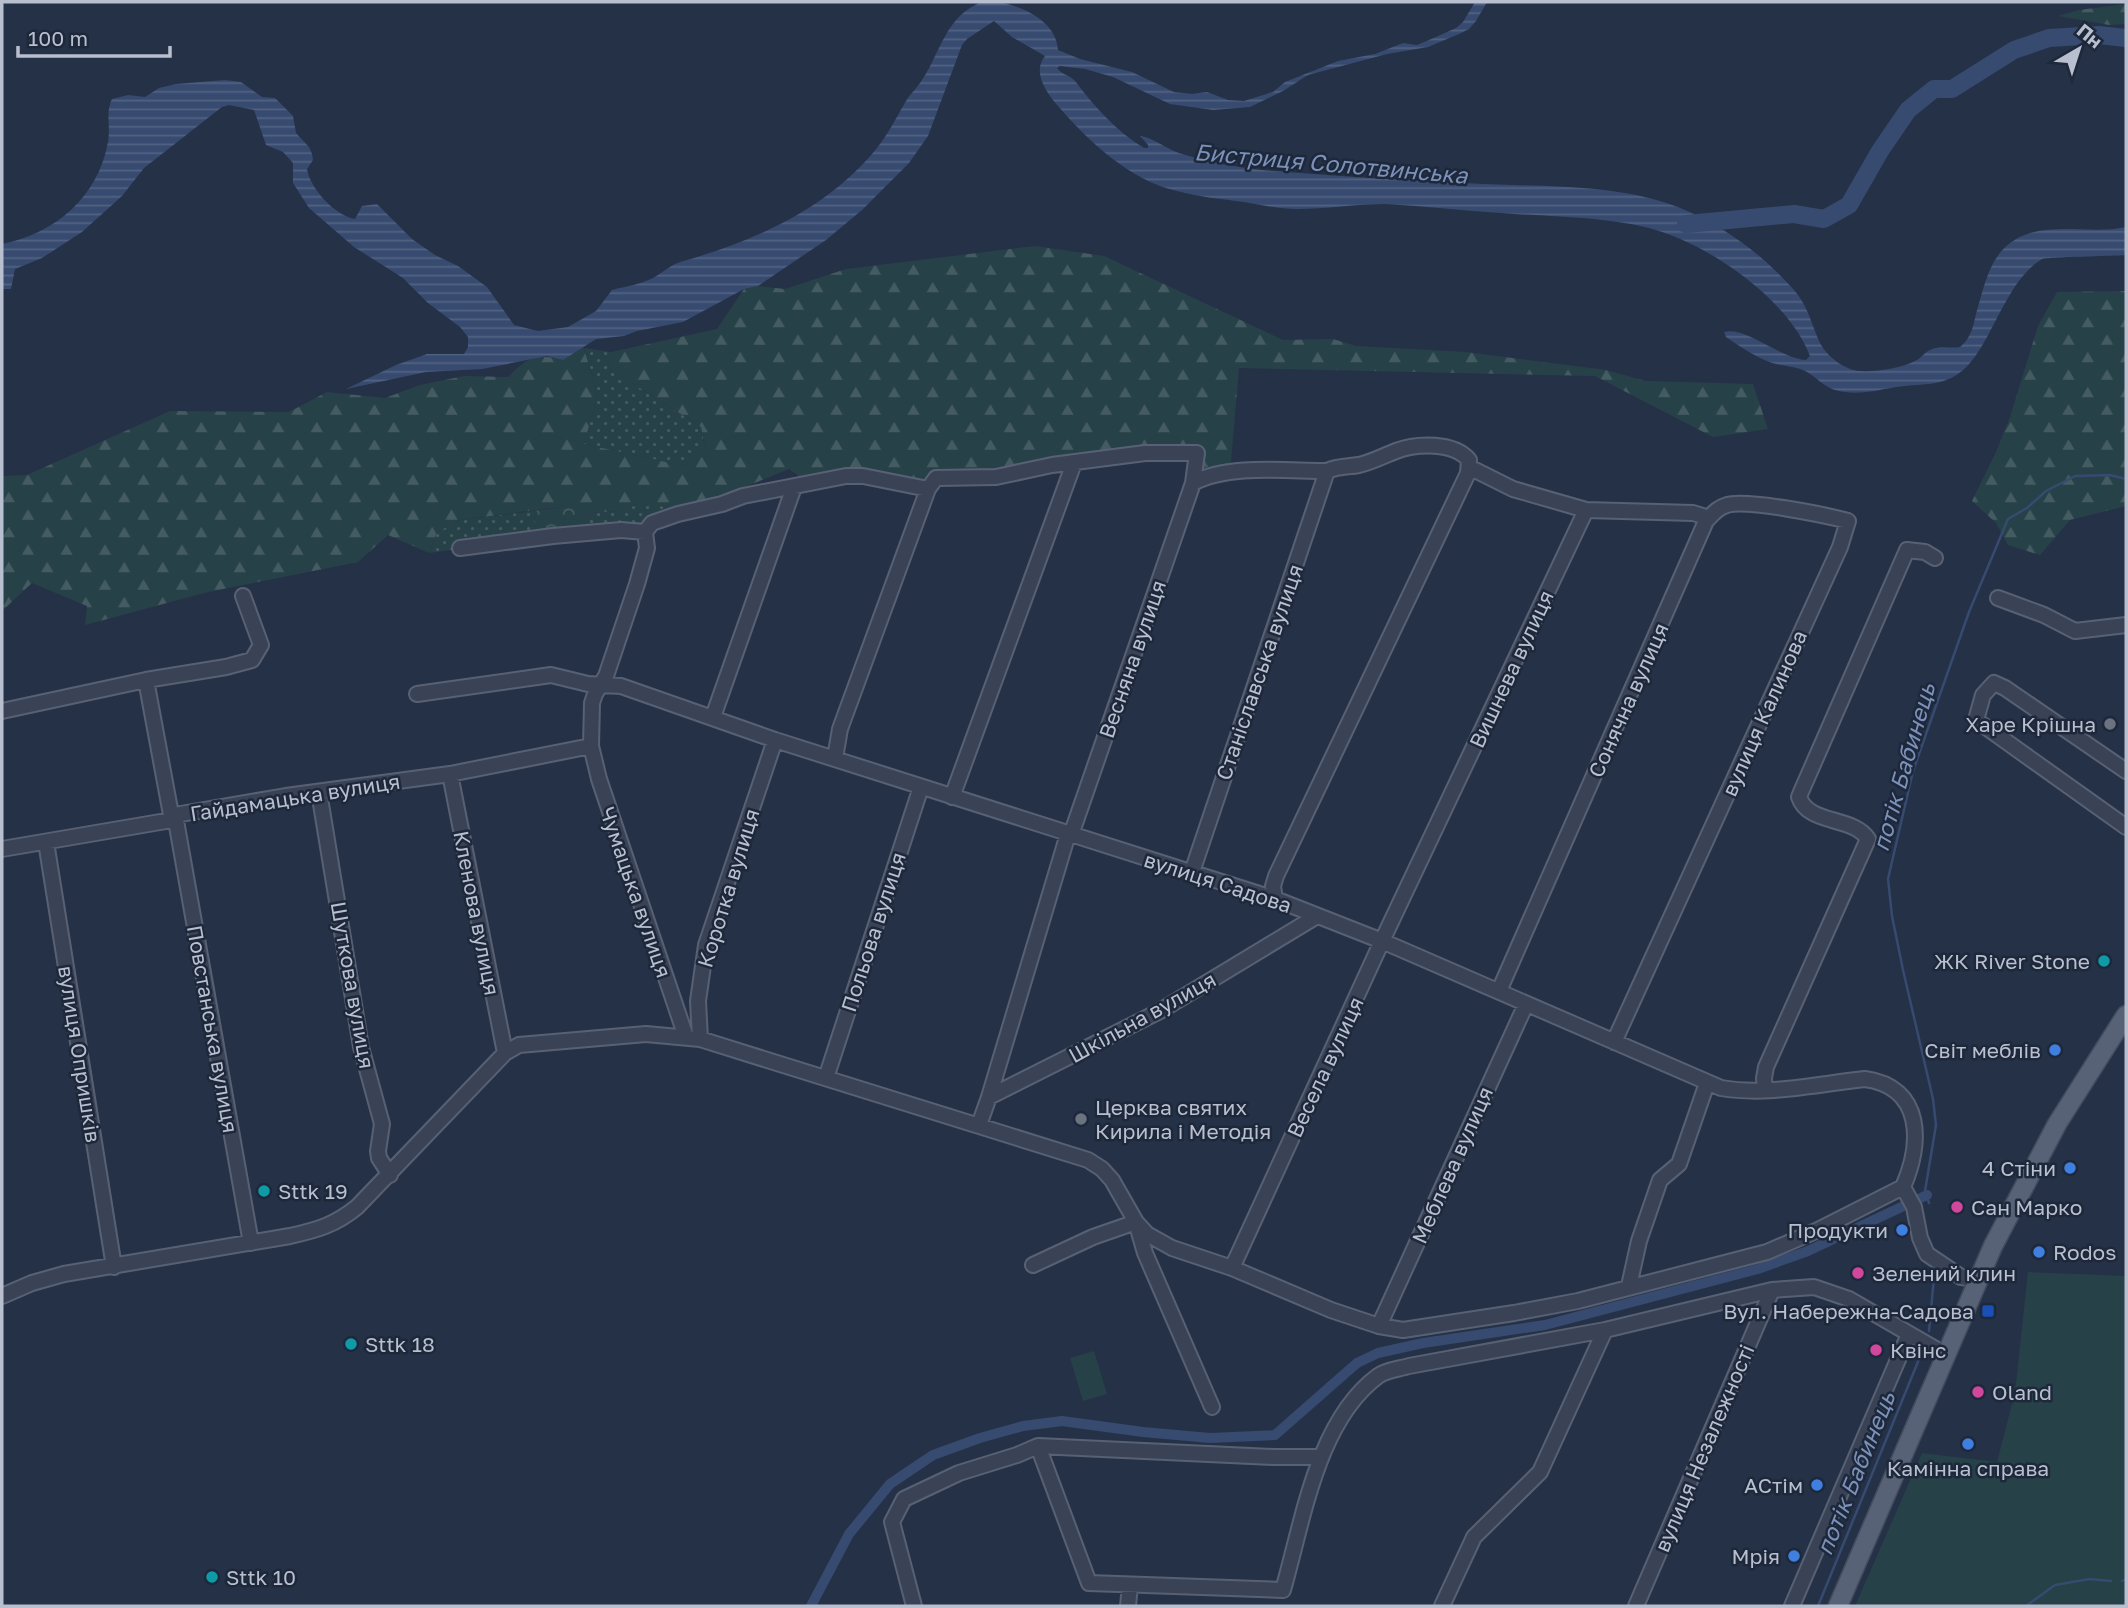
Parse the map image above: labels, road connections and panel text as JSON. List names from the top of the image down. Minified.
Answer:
{"streets":{"street":["Весняна вулиця","Вишнева вулиця","Станіславська вулиця","Сонячна вулиця","вулиця Калинова","Гайдамацька вулиця","вулиця Садова","Коротка вулиця","Чумацька вулиця","Кленова вулиця","Польова вулиця","Шуткова вулиця","Шкільна вулиця","Повстанська вулиця","вулиця Опришків","Весела вулиця","Меблева вулиця","вулиця Незалежності"]},"crossings":[["Весняна вулиця","вулиця Садова"],["Весняна вулиця","Шкільна вулиця"],["Вишнева вулиця","вулиця Садова"],["Вишнева вулиця","Весела вулиця"],["Станіславська вулиця","вулиця Садова"],["Сонячна вулиця","вулиця Калинова"],["Сонячна вулиця","вулиця Садова"],["вулиця Калинова","вулиця Садова"],["Гайдамацька вулиця","Чумацька вулиця"],["Гайдамацька вулиця","Кленова вулиця"],["Гайдамацька вулиця","Шуткова вулиця"],["Гайдамацька вулиця","Повстанська вулиця"],["Гайдамацька вулиця","вулиця Опришків"],["вулиця Садова","Коротка вулиця"],["вулиця Садова","Чумацька вулиця"],["вулиця Садова","Польова вулиця"],["вулиця Садова","Шкільна вулиця"],["вулиця Садова","Весела вулиця"],["вулиця Садова","Меблева вулиця"],["Коротка вулиця","Чумацька вулиця"]],"water":["Бистриця Солотвинська","потік Бабинець"],"places":{"other":["Харе Крішна","ЖК River Stone","Світ меблів","Церква святих Кирила і Методія","4 Стіни","Sttk 19","Сан Марко","Продукти","Rodos","Зелений клин","Sttk 18","Квінс","Oland","Камінна справа","АСтім","Мрія","Sttk 10"],"transit":["Вул. Набережна-Садова"]},"scale_bar":"100 m","north":"top right"}
